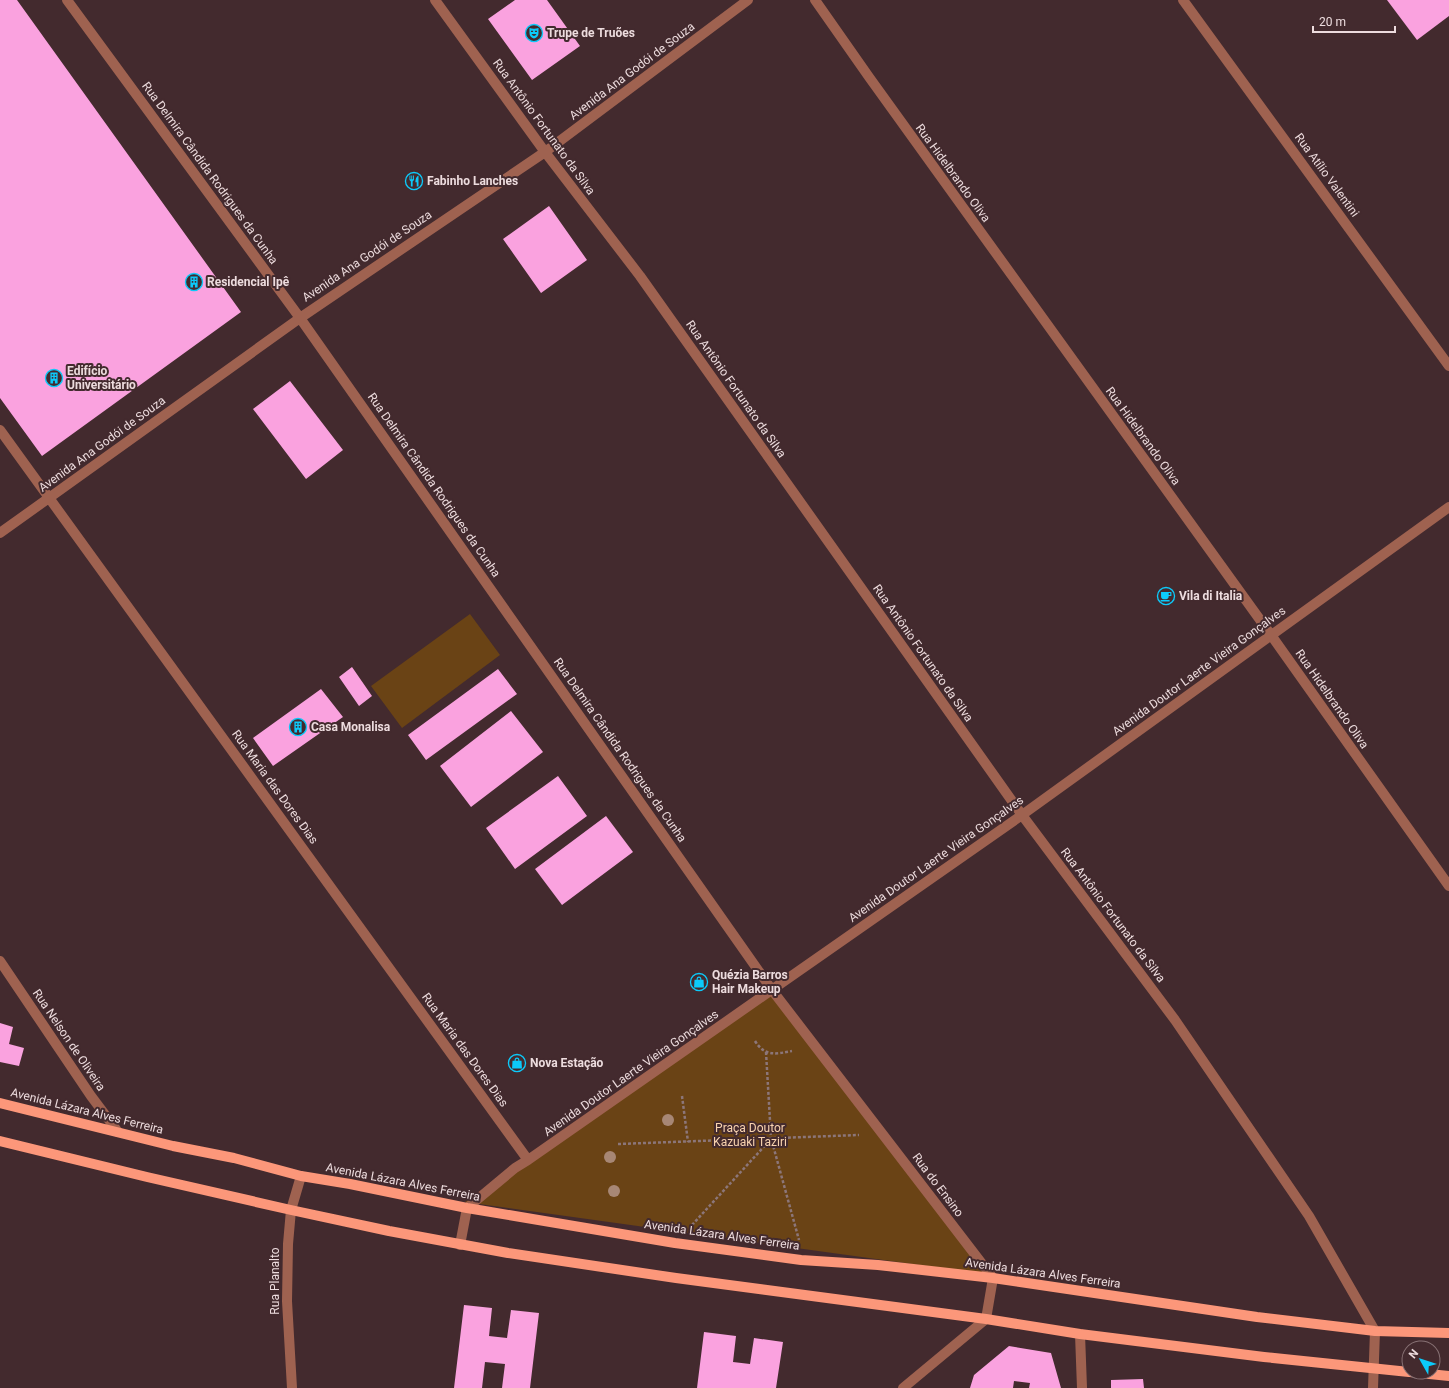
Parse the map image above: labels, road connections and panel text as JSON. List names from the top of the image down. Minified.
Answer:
{"streets":{"main road":["Avenida Lázara Alves Ferreira"],"street":["Avenida Ana Godói de Souza","Rua Antônio Fortunato da Silva","Rua Delmira Cândida Rodrigues da Cunha","Rua Hidelbrando Oliva","Rua Atílio Valentini","Avenida Doutor Laerte Vieira Gonçalves","Rua Maria das Dores Dias","Rua Nelson de Oliveira","Rua do Ensino","Rua Planalto"]},"crossings":[["Avenida Ana Godói de Souza","Rua Antônio Fortunato da Silva"],["Avenida Ana Godói de Souza","Rua Delmira Cândida Rodrigues da Cunha"],["Avenida Ana Godói de Souza","Rua Maria das Dores Dias"],["Rua Antônio Fortunato da Silva","Avenida Doutor Laerte Vieira Gonçalves"],["Rua Antônio Fortunato da Silva","Avenida Lázara Alves Ferreira"],["Rua Delmira Cândida Rodrigues da Cunha","Avenida Doutor Laerte Vieira Gonçalves"],["Rua Delmira Cândida Rodrigues da Cunha","Rua do Ensino"],["Rua Hidelbrando Oliva","Avenida Doutor Laerte Vieira Gonçalves"],["Avenida Doutor Laerte Vieira Gonçalves","Rua Maria das Dores Dias"],["Avenida Doutor Laerte Vieira Gonçalves","Avenida Lázara Alves Ferreira"],["Avenida Doutor Laerte Vieira Gonçalves","Rua do Ensino"],["Rua Nelson de Oliveira","Avenida Lázara Alves Ferreira"],["Avenida Lázara Alves Ferreira","Rua do Ensino"],["Avenida Lázara Alves Ferreira","Rua Planalto"]],"parks":["Praça Doutor Kazuaki Taziri"],"places":{"theatre":["Trupe de Truões"],"restaurant":["Fabinho Lanches"],"building":["Residencial Ipê","Edifício Universitário","Casa Monalisa"],"cafe":["Vila di Italia"],"shop":["Quézia Barros Hair Makeup","Nova Estação"]},"scale_bar":"20 m","north":"top left"}
